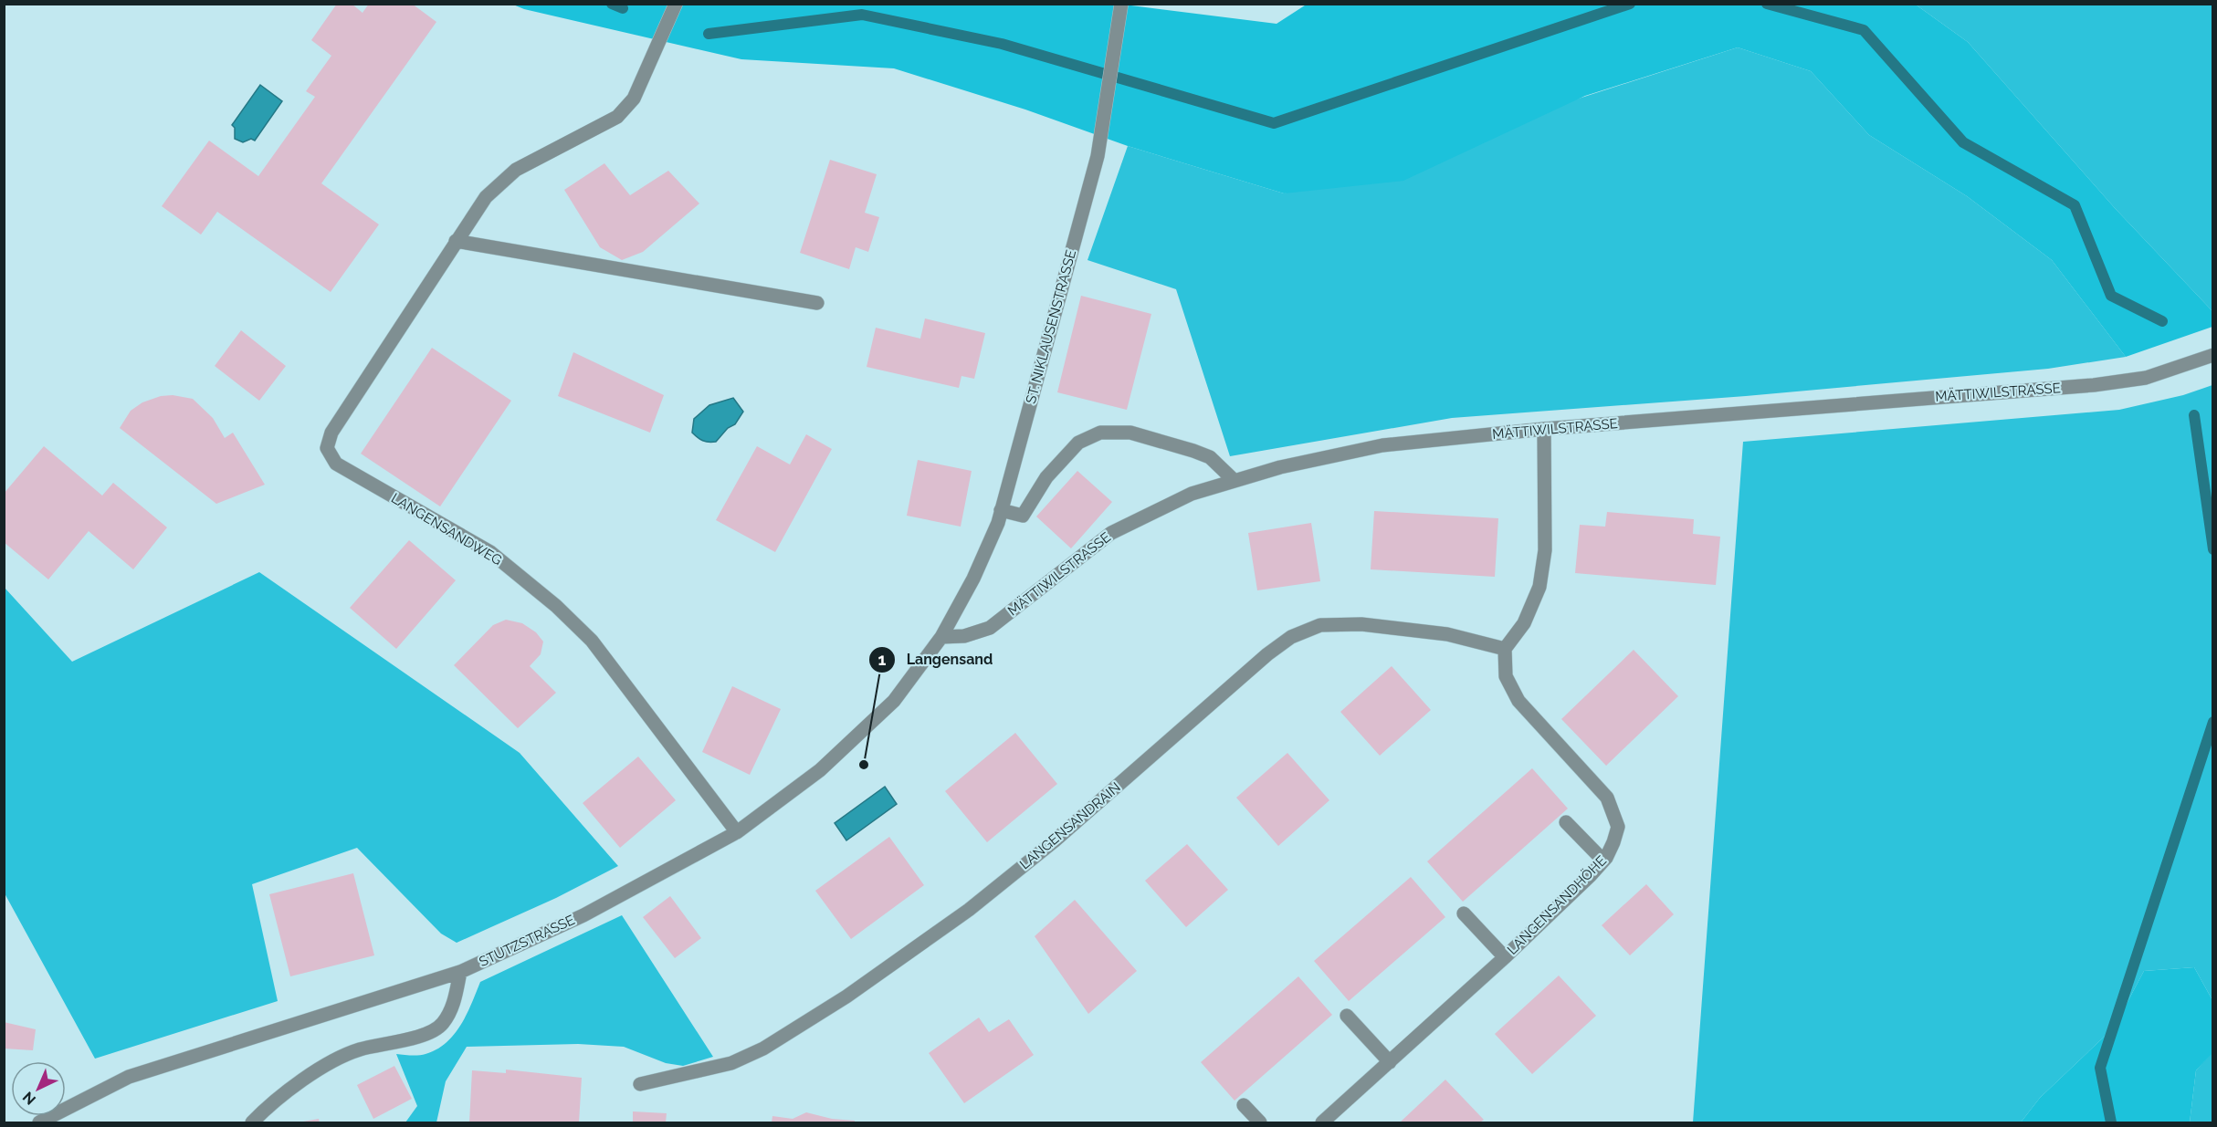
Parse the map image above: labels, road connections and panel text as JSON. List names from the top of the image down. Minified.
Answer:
{"streets":{"street":["ST. NIKLAUSENSTRASSE","MÄTTIWILSTRASSE","LANGENSANDWEG","LANGENSANDRAIN","LANGENSANDHÖHE","STUTZSTRASSE"]},"crossings":[["ST. NIKLAUSENSTRASSE","MÄTTIWILSTRASSE"],["ST. NIKLAUSENSTRASSE","STUTZSTRASSE"],["MÄTTIWILSTRASSE","STUTZSTRASSE"],["LANGENSANDWEG","STUTZSTRASSE"],["LANGENSANDRAIN","LANGENSANDHÖHE"]],"places":["Langensand"],"north":"bottom left"}
